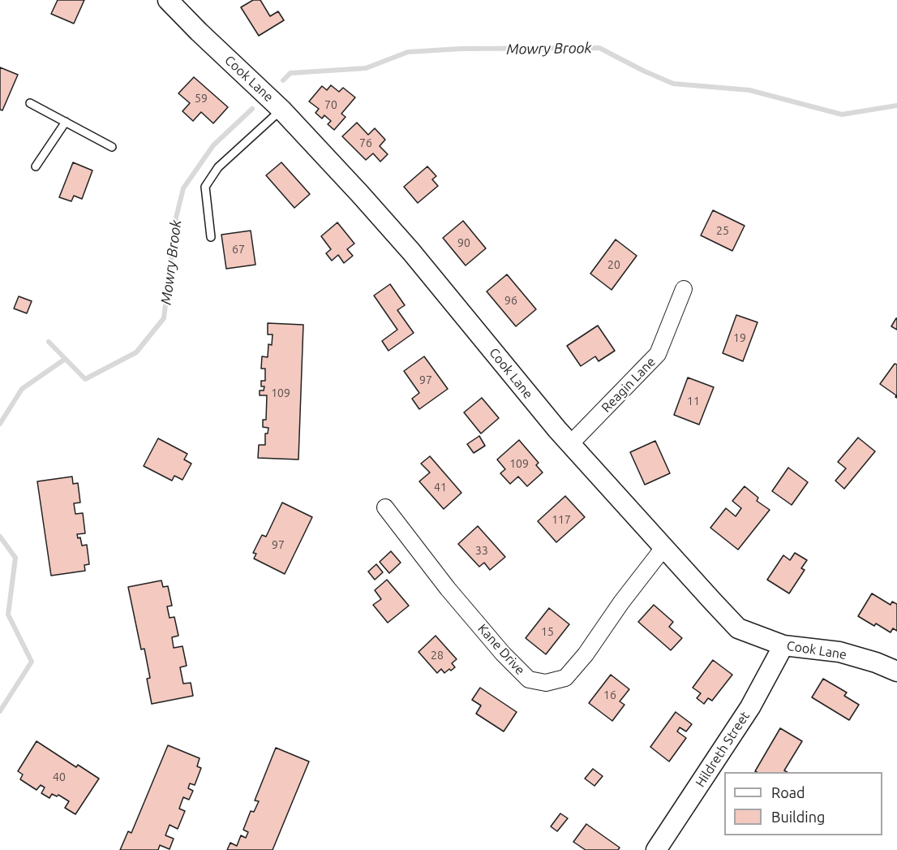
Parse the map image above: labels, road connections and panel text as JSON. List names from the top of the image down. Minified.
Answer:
{"streets":{"street":["Cook Lane","Reagin Lane","Kane Drive","Hildreth Street"]},"crossings":[["Cook Lane","Reagin Lane"],["Cook Lane","Kane Drive"],["Cook Lane","Hildreth Street"]],"water":["Mowry Brook"],"house_numbers":["59","70","76","25","90","67","20","96","19","97","109","11","109","41","117","97","33","15","28","16","40"],"legend":["Road","Building"]}
